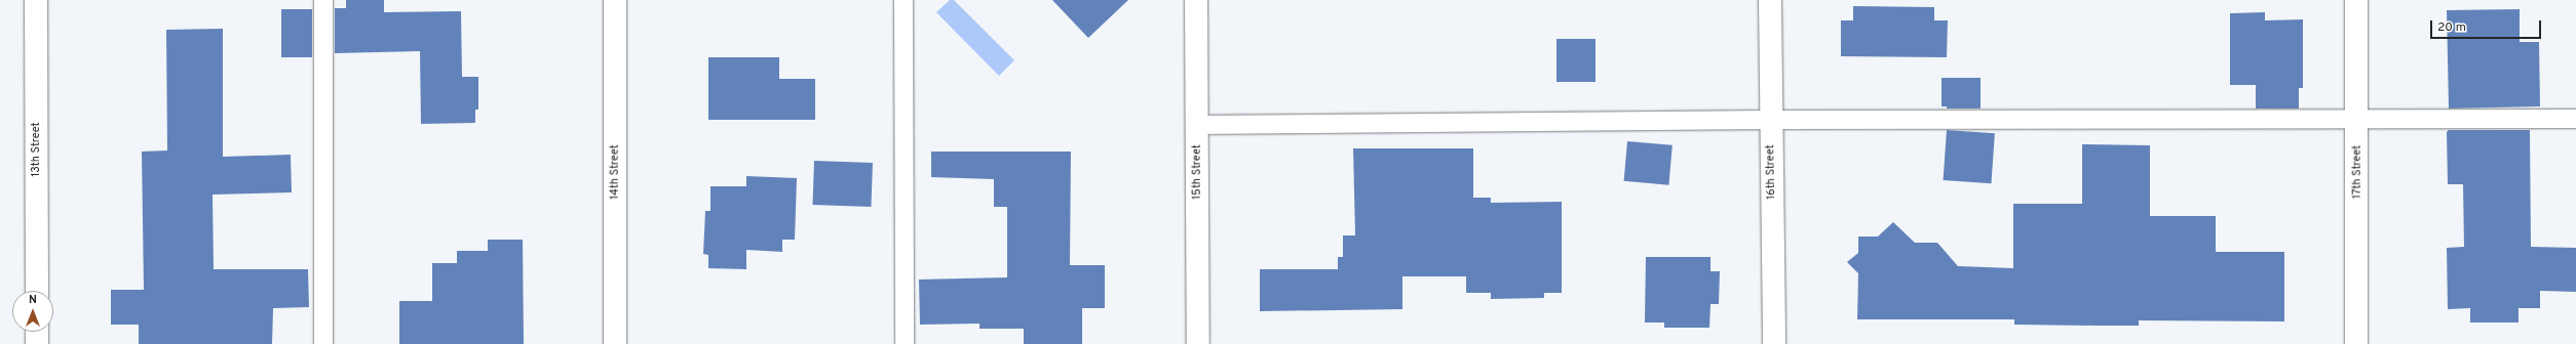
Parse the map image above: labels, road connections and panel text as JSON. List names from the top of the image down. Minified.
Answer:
{"streets":{"street":["13th Street","14th Street","15th Street","16th Street","17th Street"]},"scale_bar":"20 m","north":"top"}
